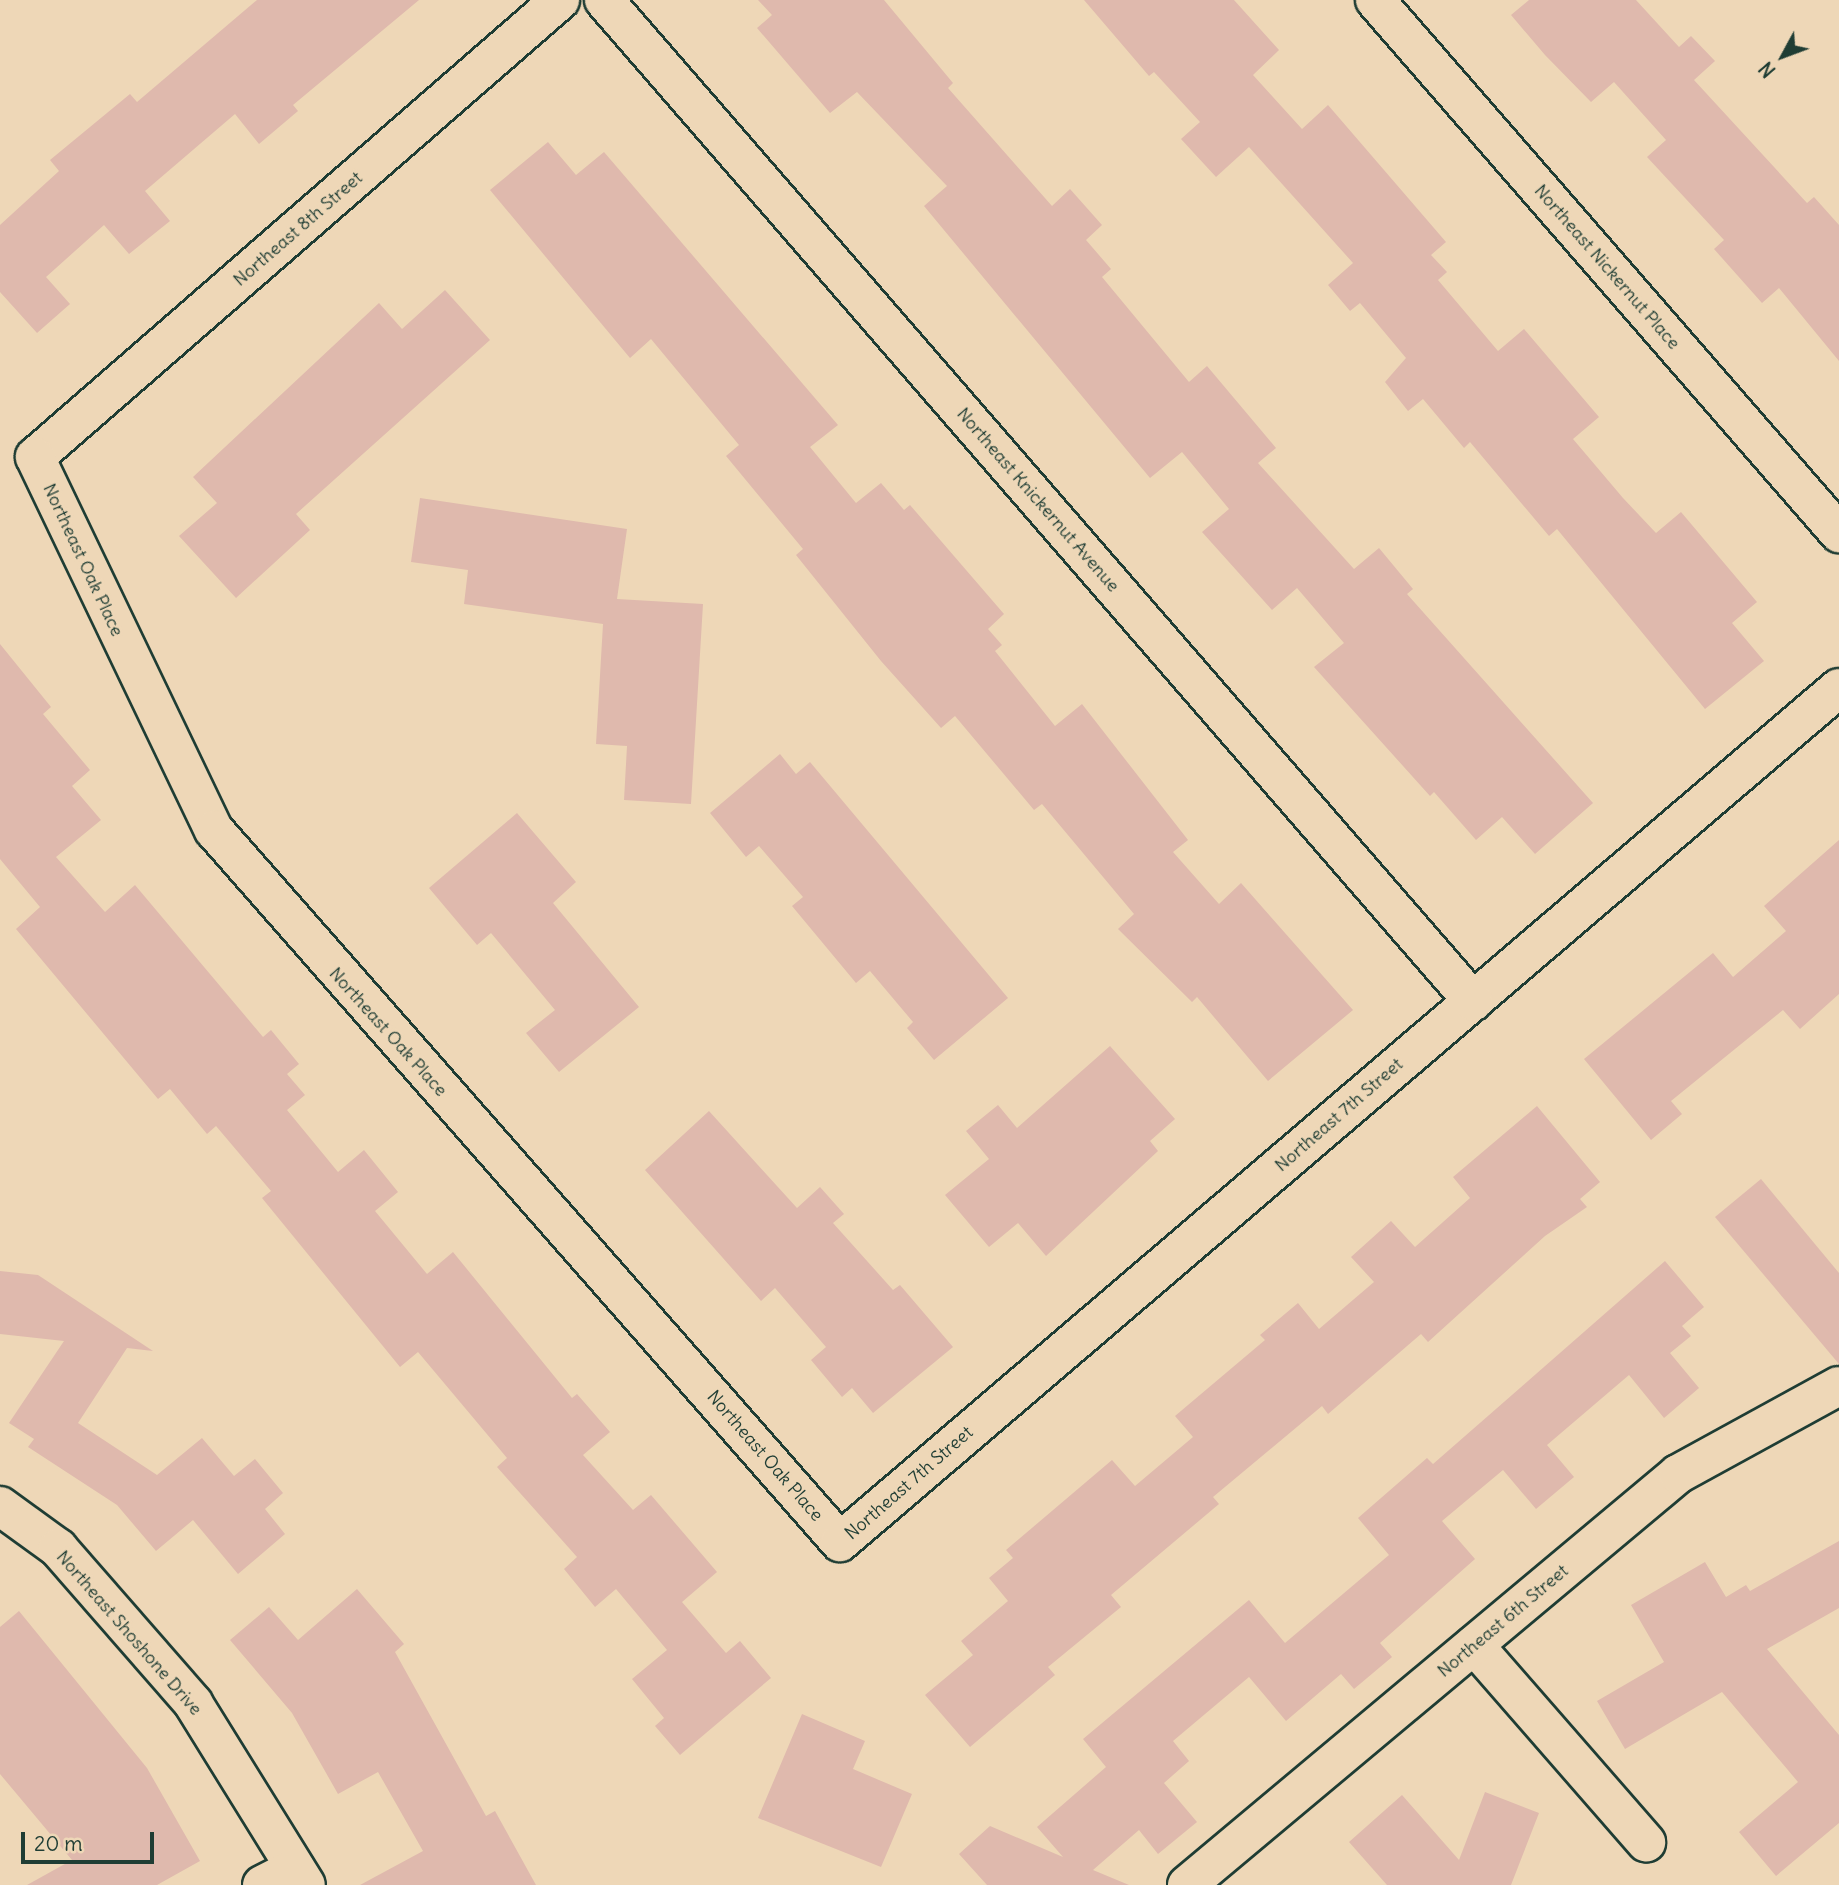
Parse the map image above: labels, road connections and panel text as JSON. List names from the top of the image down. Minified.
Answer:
{"streets":{"street":["Northeast 8th Street","Northeast Nickernut Place","Northeast Knickernut Avenue","Northeast Oak Place","Northeast 7th Street","Northeast 6th Street","Northeast Shoshone Drive"]},"crossings":[["Northeast 8th Street","Northeast Oak Place"],["Northeast Knickernut Avenue","Northeast 7th Street"],["Northeast Oak Place","Northeast 7th Street"]],"scale_bar":"20 m","north":"bottom left"}
